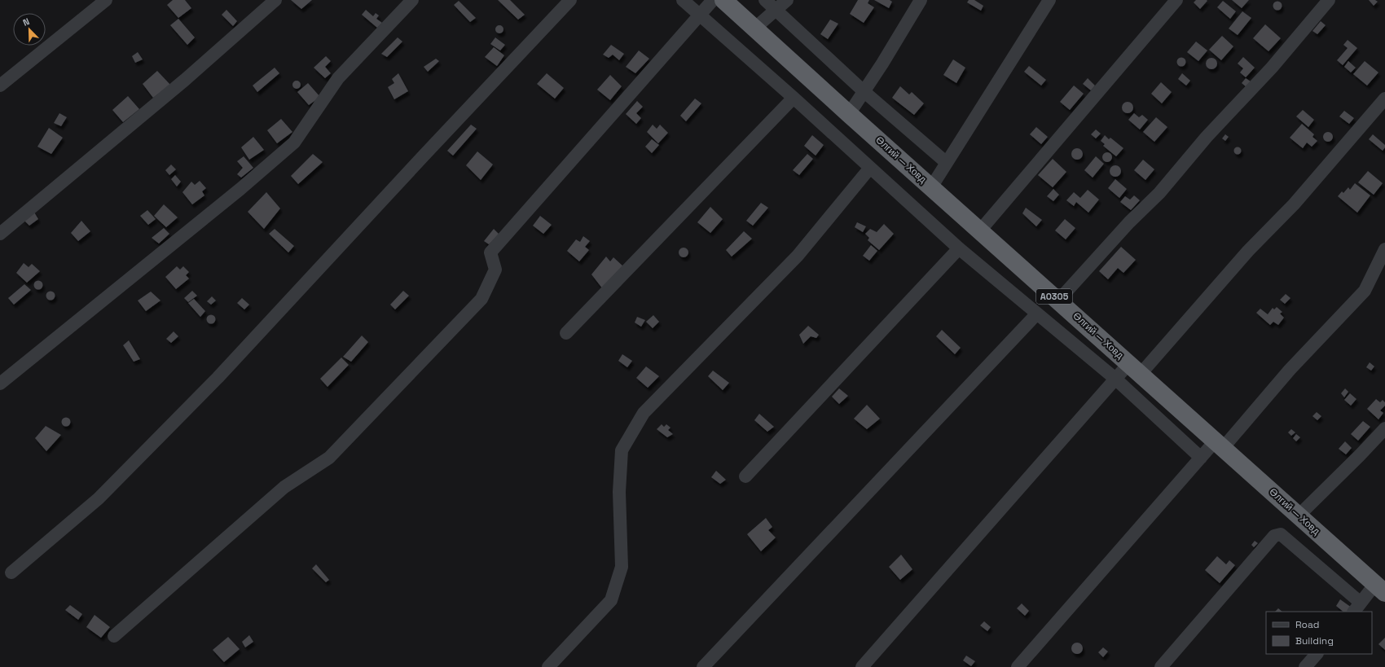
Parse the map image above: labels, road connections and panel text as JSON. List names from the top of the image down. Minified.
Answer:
{"streets":{"highway":["Өлгий — Ховд","A0305"]},"legend":["Road","Building"],"north":"top left"}
